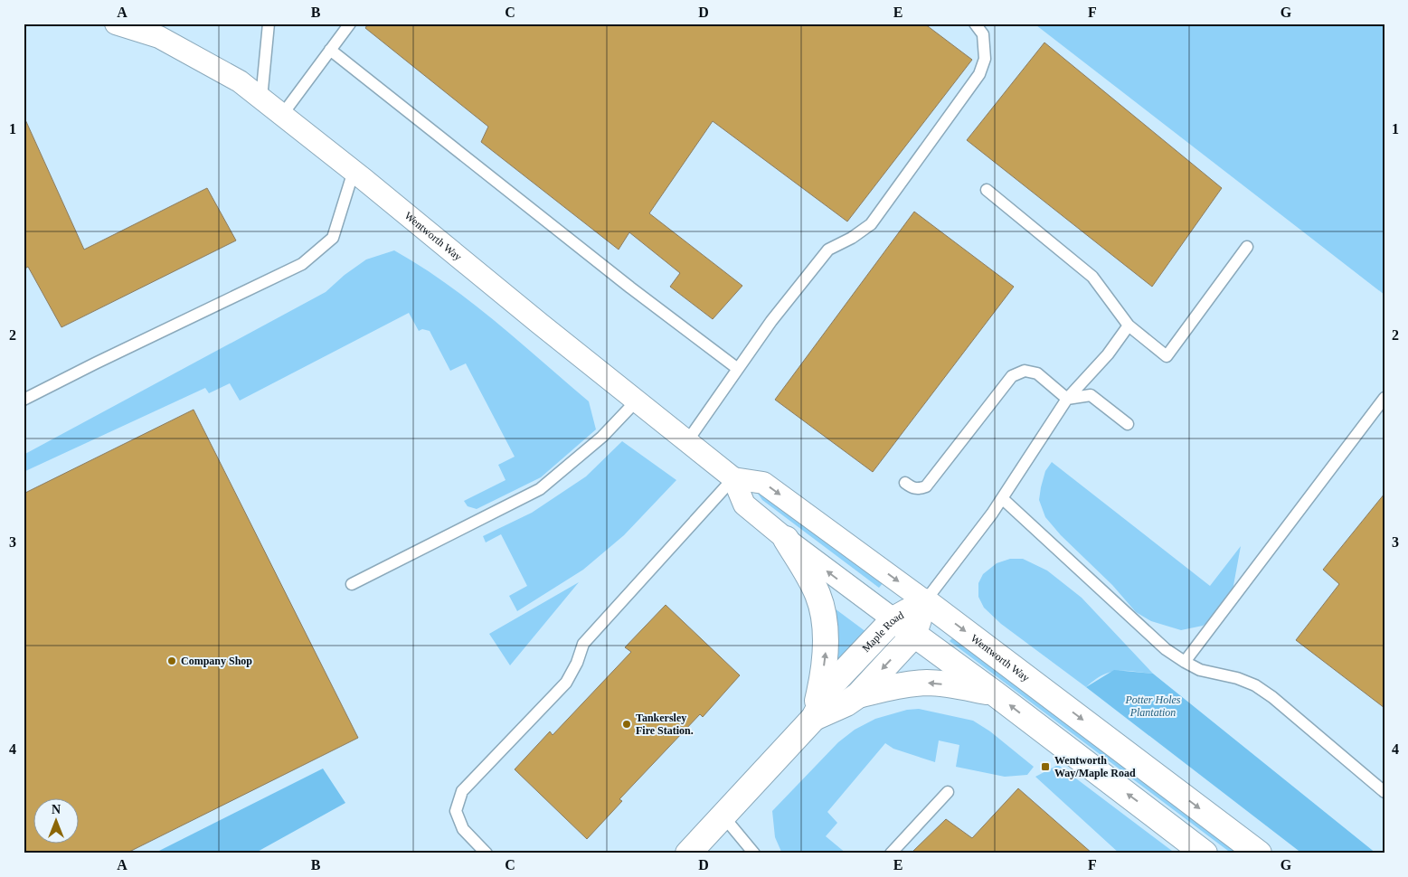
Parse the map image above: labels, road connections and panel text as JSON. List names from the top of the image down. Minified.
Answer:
{"streets":{"street":["Wentworth Way","Maple Road"]},"crossings":[["Wentworth Way","Maple Road"]],"parks":["Potter Holes Plantation"],"places":{"other":["Company Shop","Tankersley Fire Station."],"transit":["Wentworth Way/Maple Road"]},"north":"top","grid":{"columns":["A","B","C","D","E","F","G"],"rows":["1","2","3","4"]}}
